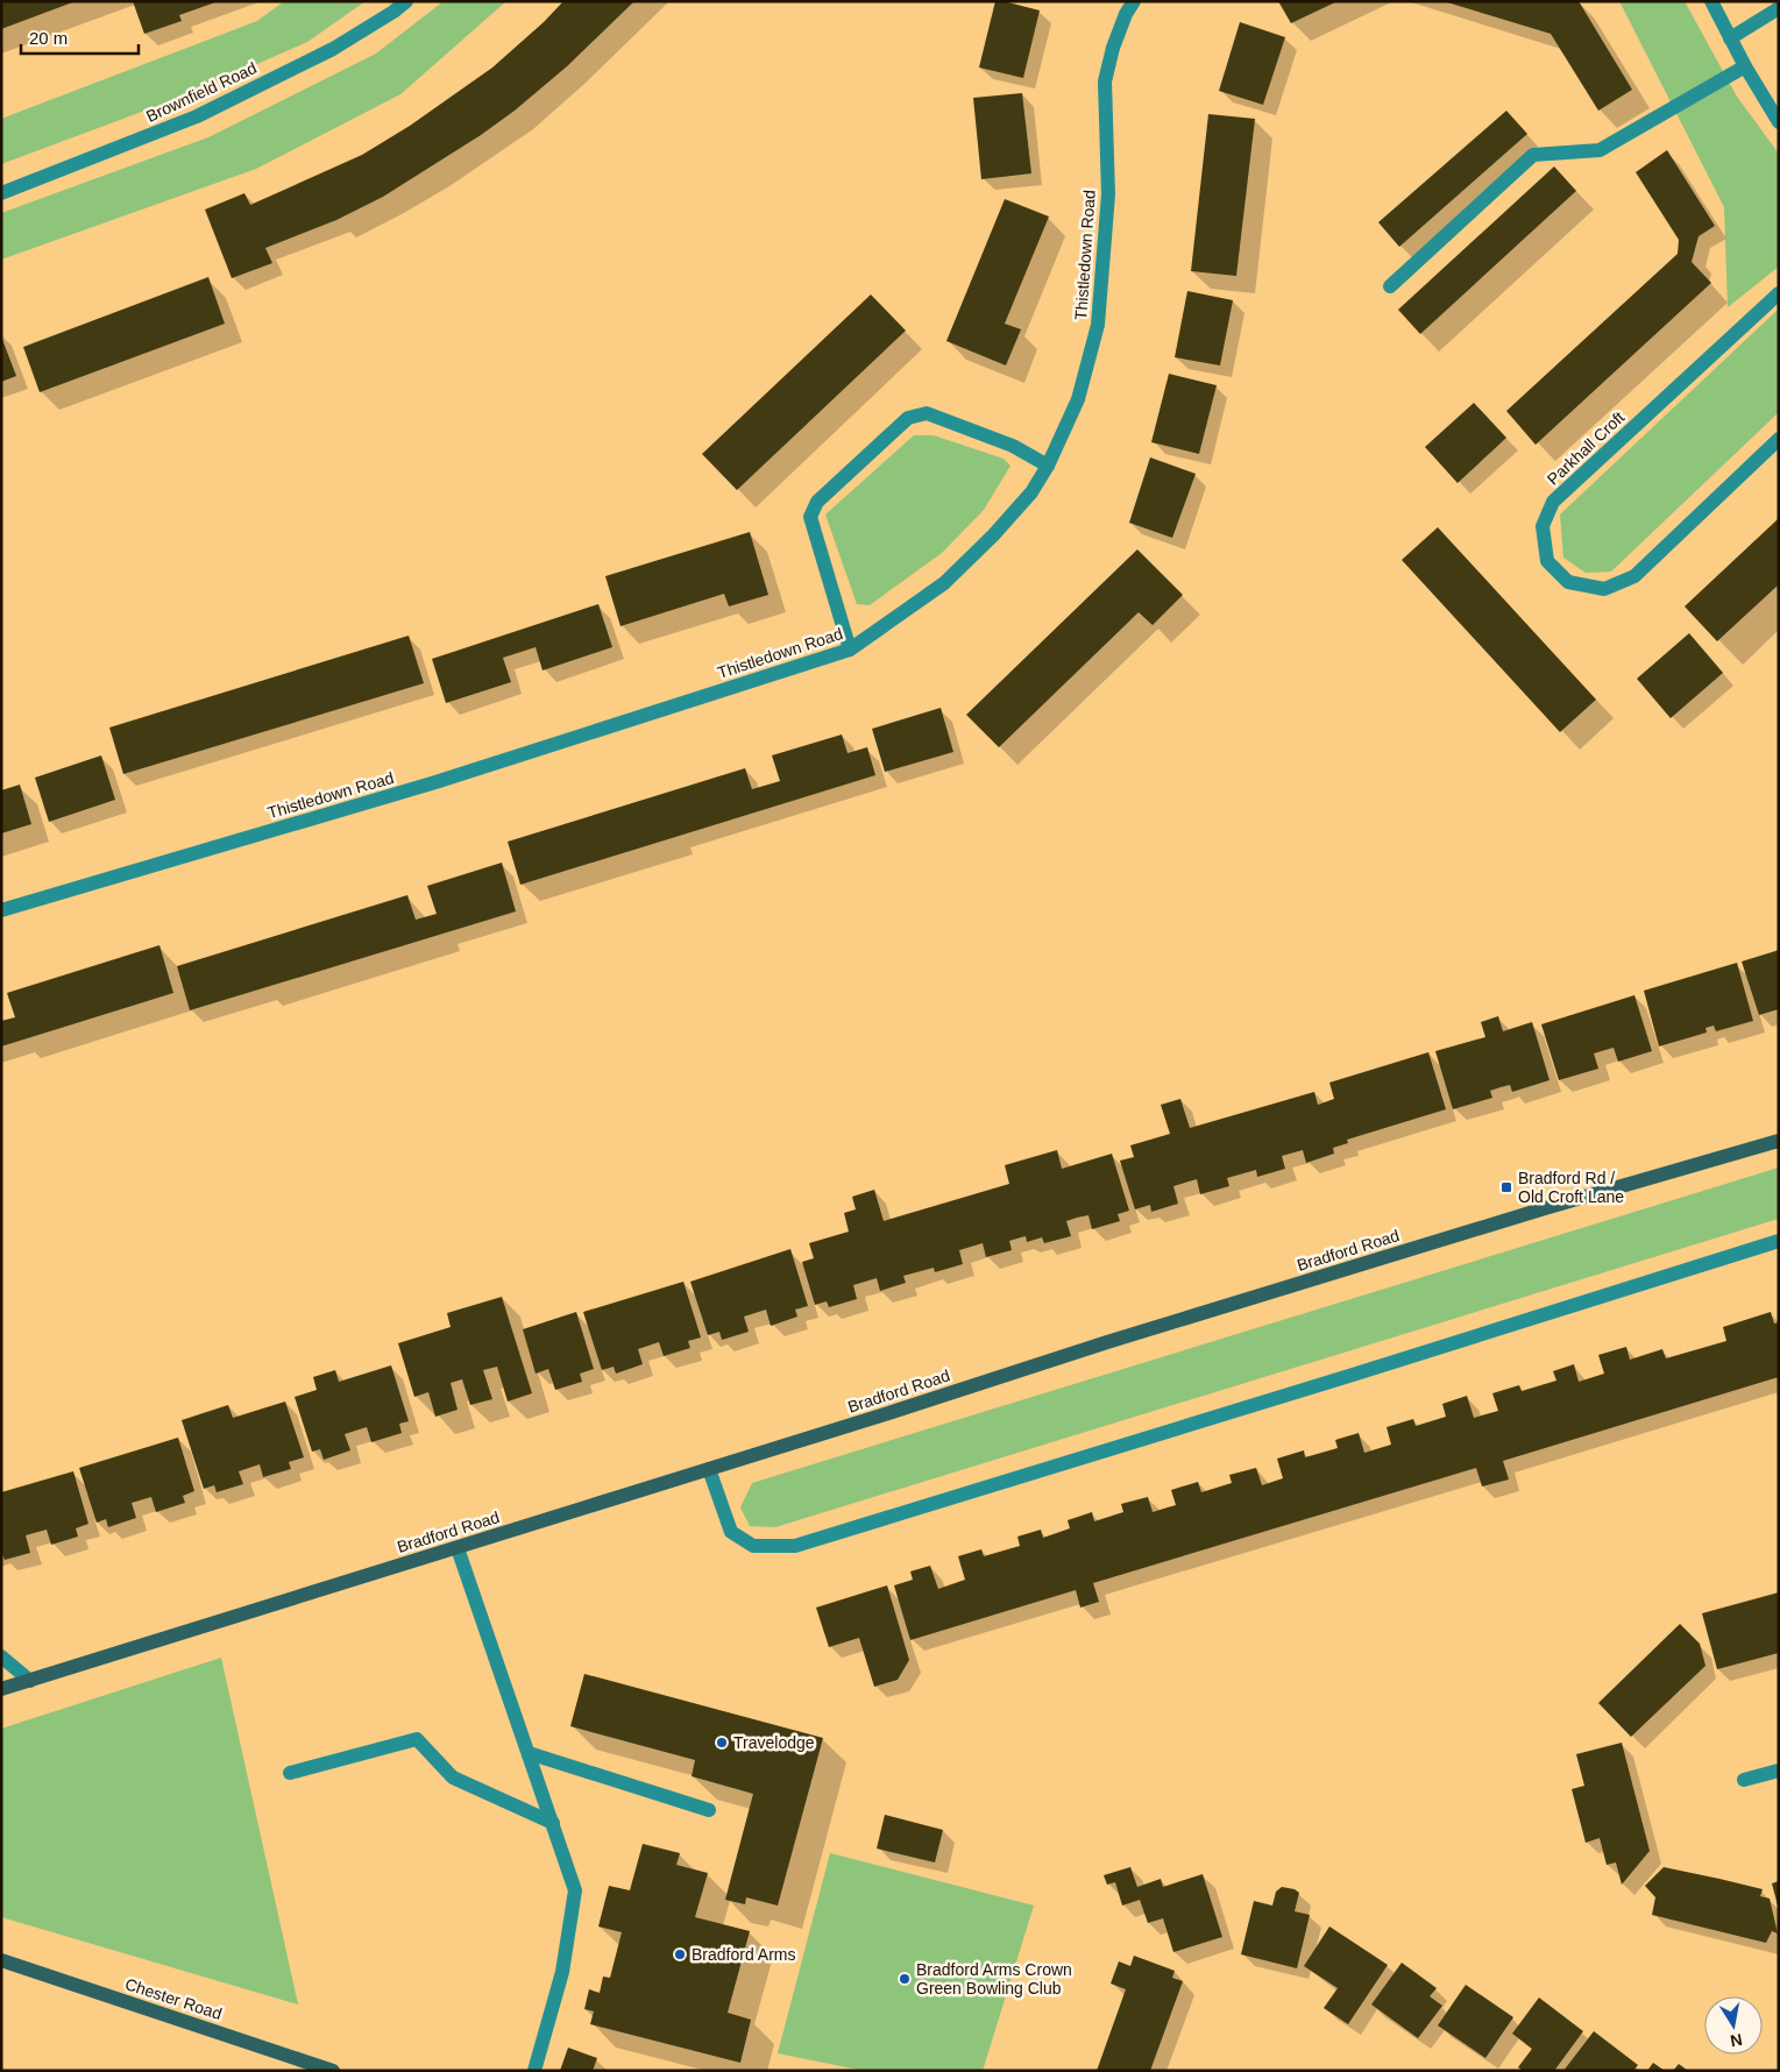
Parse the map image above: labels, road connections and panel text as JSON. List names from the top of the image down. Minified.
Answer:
{"streets":{"main road":["Bradford Road","Chester Road"],"street":["Brownfield Road","Thistledown Road","Parkhall Croft"]},"places":{"transit":["Bradford Rd / Old Croft Lane"],"other":["Travelodge","Bradford Arms","Bradford Arms Crown Green Bowling Club"]},"scale_bar":"20 m","north":"bottom"}
